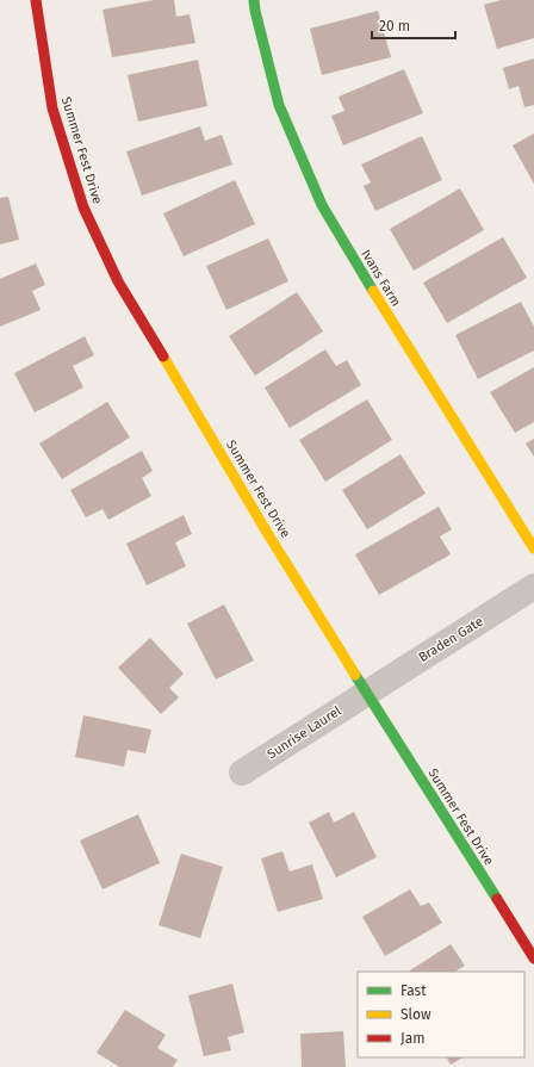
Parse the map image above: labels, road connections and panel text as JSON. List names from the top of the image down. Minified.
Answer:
{"streets":{"street":["Summer Fest Drive","Ivans Farm","Braden Gate","Sunrise Laurel"]},"crossings":[["Summer Fest Drive","Braden Gate"],["Summer Fest Drive","Sunrise Laurel"],["Braden Gate","Sunrise Laurel"]],"legend":["Fast","Slow","Jam"],"scale_bar":"20 m"}
